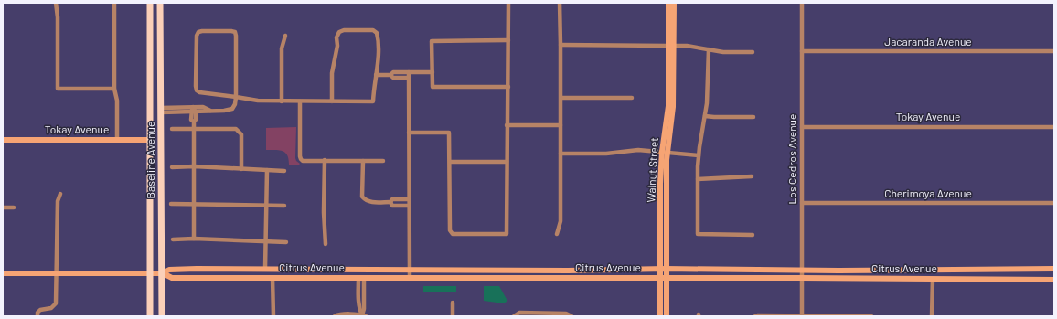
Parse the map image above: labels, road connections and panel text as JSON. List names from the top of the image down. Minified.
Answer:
{"streets":{"main road":["Tokay Avenue","Baseline Avenue","Walnut Street","Citrus Avenue"],"street":["Jacaranda Avenue","Los Cedros Avenue","Cherimoya Avenue"]},"crossings":[["Jacaranda Avenue","Los Cedros Avenue"],["Tokay Avenue","Los Cedros Avenue"],["Tokay Avenue","Baseline Avenue"],["Los Cedros Avenue","Cherimoya Avenue"],["Los Cedros Avenue","Citrus Avenue"],["Baseline Avenue","Citrus Avenue"],["Walnut Street","Citrus Avenue"]]}
